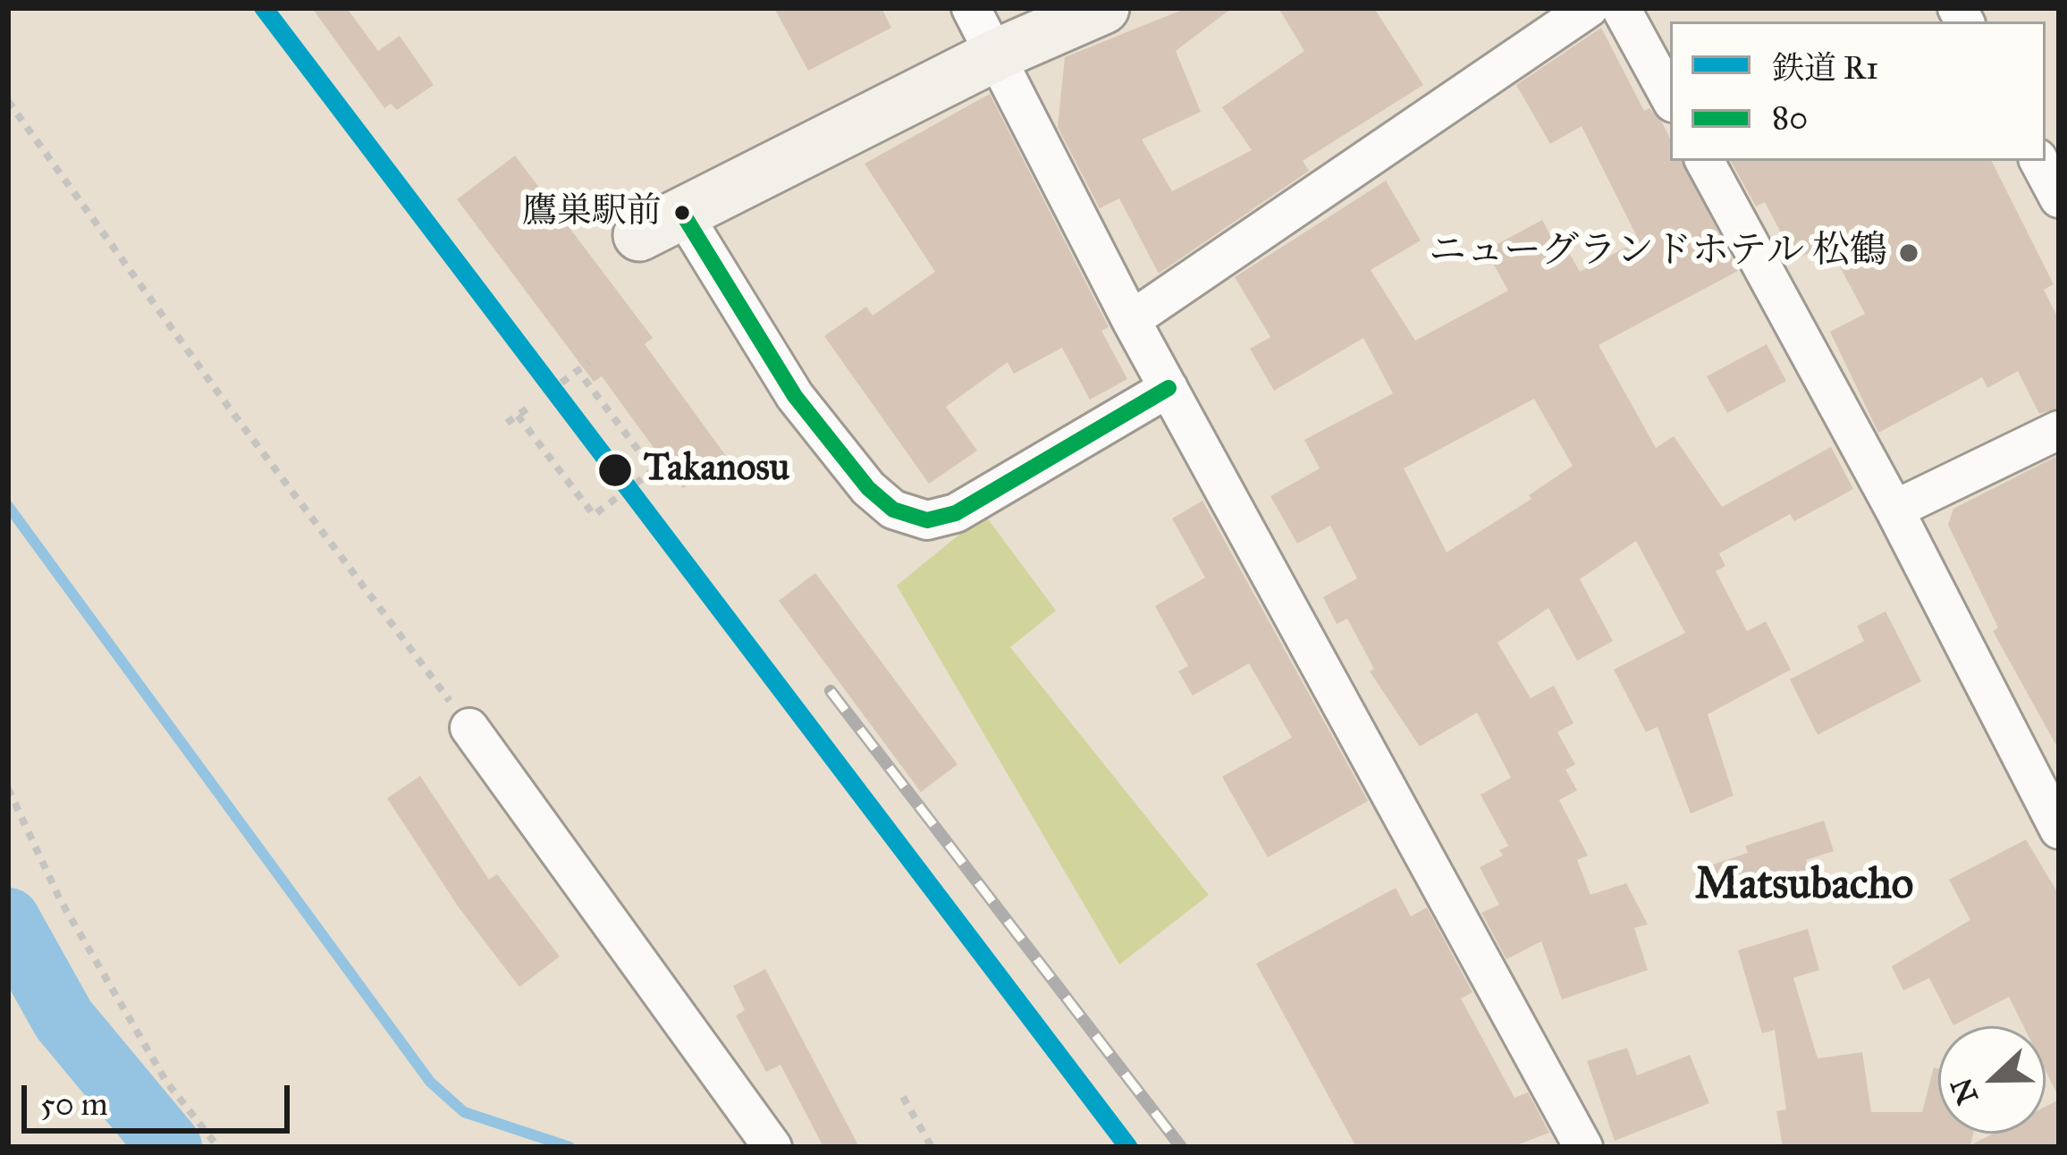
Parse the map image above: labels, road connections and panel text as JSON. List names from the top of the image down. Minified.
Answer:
{"districts":["Matsubacho"],"places":["鷹巣駅前","ニューグランドホテル 松鶴","Takanosu"],"lines":["rail line R1","transit line 80"],"legend":["鉄道 R1","80"],"scale_bar":"50 m","north":"left"}
